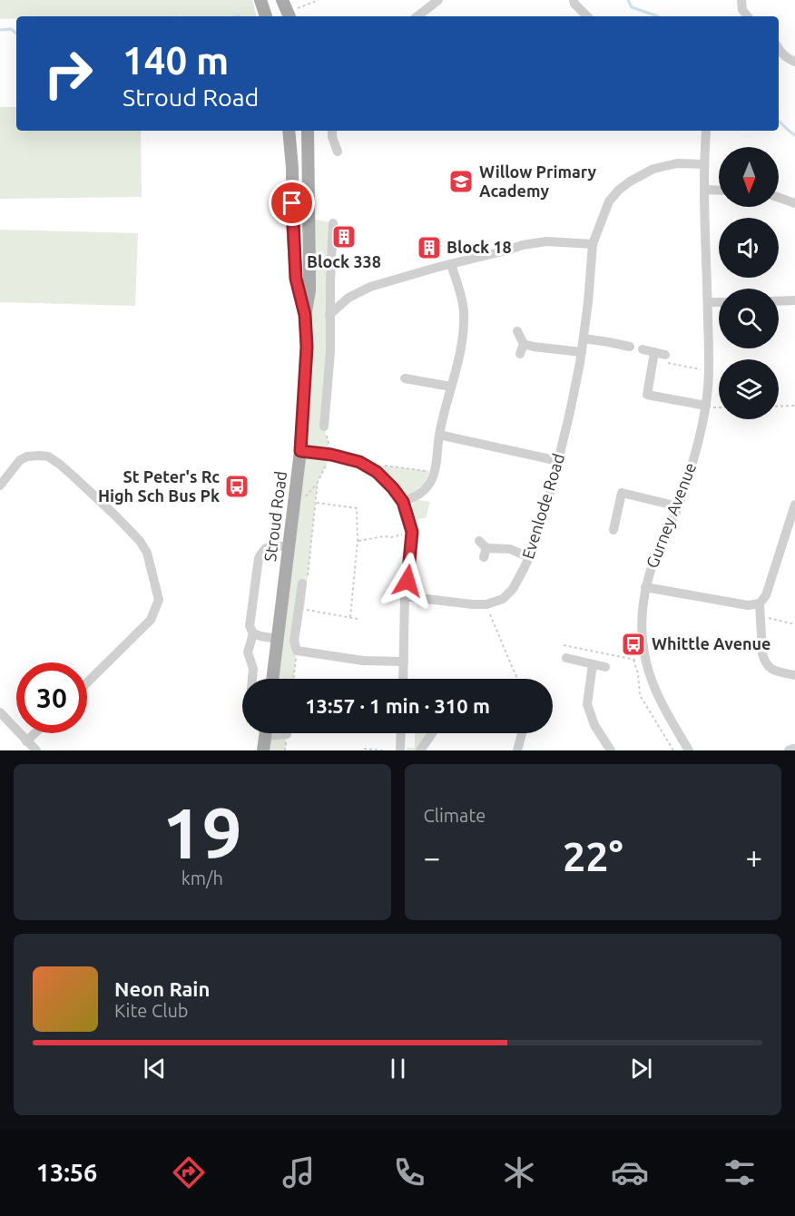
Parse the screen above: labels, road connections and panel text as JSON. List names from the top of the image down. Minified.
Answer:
{"streets":{"main road":["Stroud Road"],"street":["Evenlode Road","Gurney Avenue"]},"crossings":[["Evenlode Road","Gurney Avenue"]],"places":{"school or university":["Willow Primary Academy"],"building":["Block 338","Block 18"],"bus stop":["St Peter's Rc High Sch Bus Pk","Whittle Avenue"]},"north":"bottom","page":{"turn":["140 m","Stroud Road"],"limit":"30","trip":"13:57 · 1 min · 310 m","tile":[["19","km/h"],"Climate"],"heat":["−","22°","+"],"song":["Neon Rain","Kite Club"],"tabs":"13:56"}}
